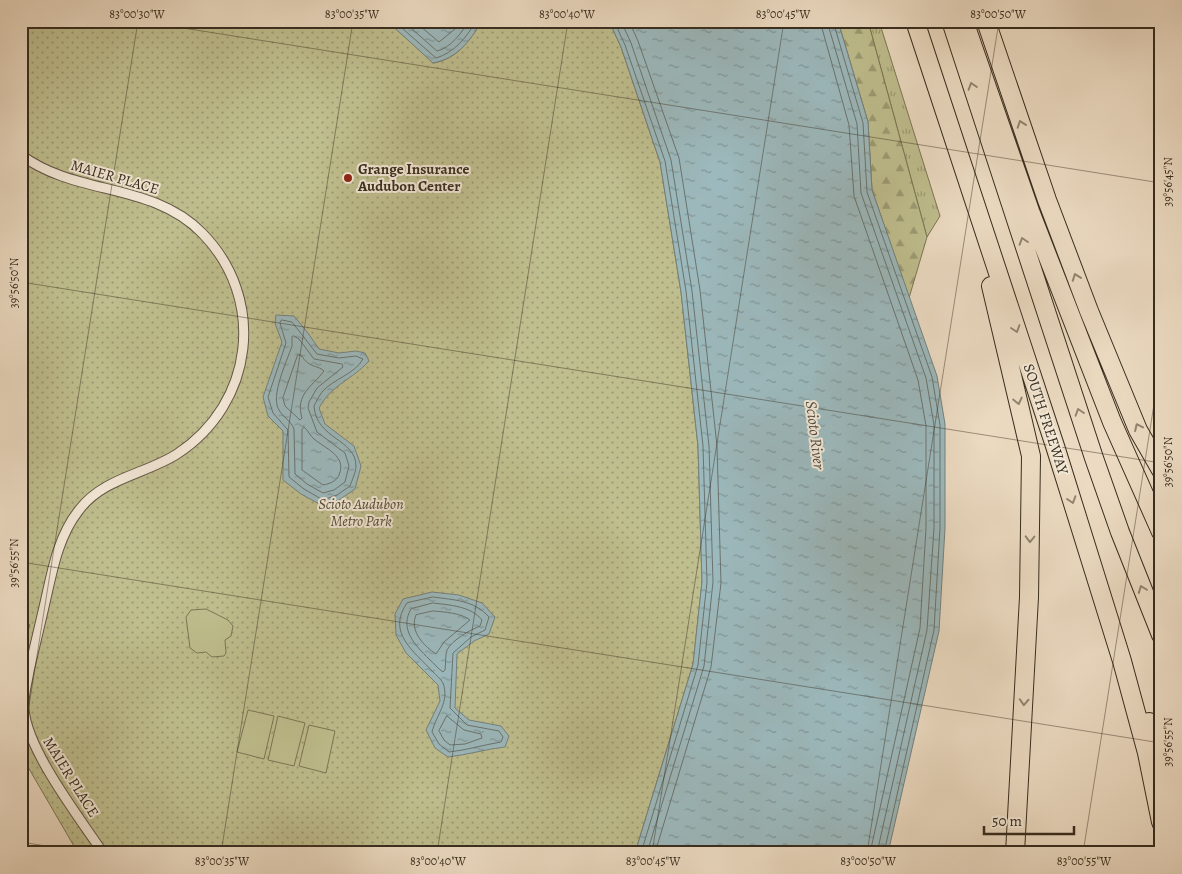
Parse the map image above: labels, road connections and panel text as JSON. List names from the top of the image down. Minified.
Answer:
{"streets":{"highway":["SOUTH FREEWAY"],"street":["MAIER PLACE"]},"water":["Scioto River"],"parks":["Scioto Audubon Metro Park"],"places":["Grange Insurance Audubon Center"],"scale_bar":"50 m","coordinates":["83°00'30\"W","83°00'35\"W","83°00'40\"W","83°00'45\"W","83°00'50\"W","39°56'45\"N","39°56'50\"N","39°56'55\"N","83°00'55\"W"]}
